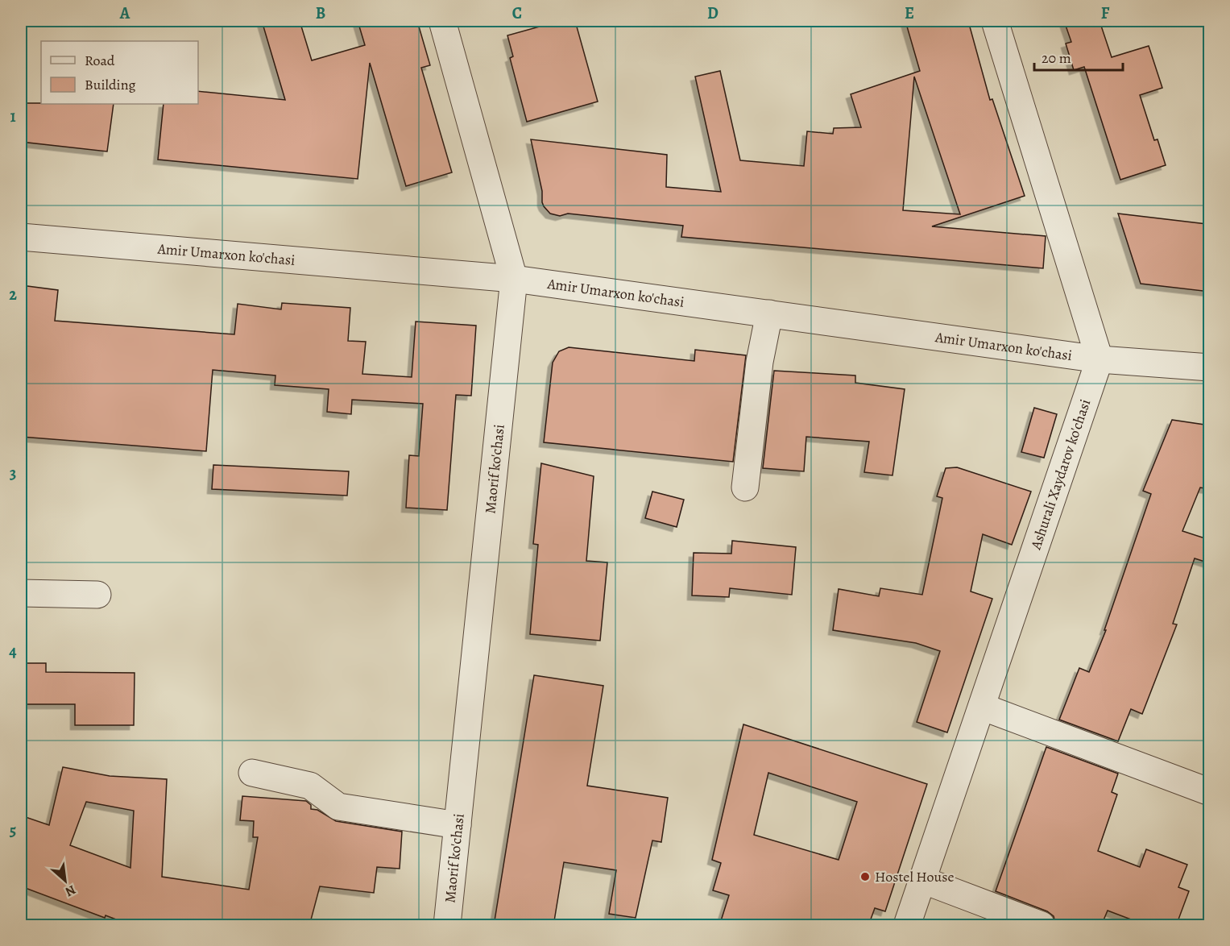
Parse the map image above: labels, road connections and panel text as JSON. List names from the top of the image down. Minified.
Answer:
{"streets":{"street":["Amir Umarxon ko'chasi","Maorif ko'chasi","Ashurali Xaydarov ko'chasi"]},"crossings":[["Amir Umarxon ko'chasi","Maorif ko'chasi"],["Amir Umarxon ko'chasi","Ashurali Xaydarov ko'chasi"]],"places":["Hostel House"],"legend":["Road","Building"],"scale_bar":"20 m","north":"bottom right","grid":{"columns":["A","B","C","D","E","F"],"rows":["1","2","3","4","5"]}}
